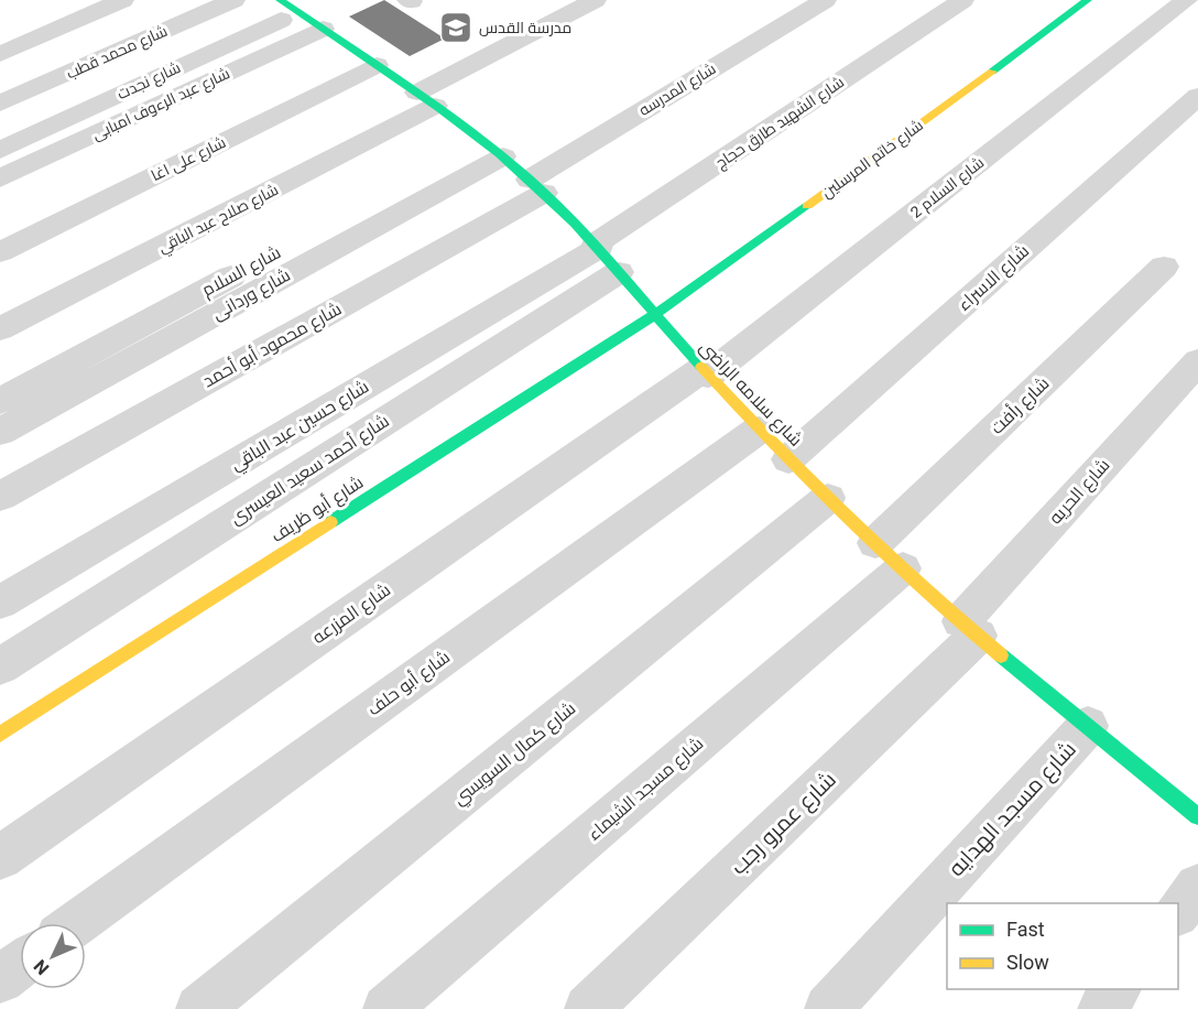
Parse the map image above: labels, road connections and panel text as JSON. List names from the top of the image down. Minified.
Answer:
{"streets":{"street":["شارع محمد قطب","شارع نجدت","شارع المدرسه","شارع عبد الرءوف امبابى","شارع الشهيد طارق حجاج","شارع على اغا","شارع خاتم المرسلين","شارع السلام 2","شارع صلاح عبد الباقي","شارع السلام","شارع الاسراء","شارع وردانى","شارع محمود أبو أحمد","شارع سلامه الراضى","شارع رأفت","شارع حسين عبد الباقي","شارع أحمد سعيد العيسرى","شارع الحريه","شارع أبو ظريف","شارع المزرعه","شارع أبو حلف","شارع كمال السويسي","شارع مسجد الشيماء","شارع مسجد الهدايه","شارع عمرو رجب"]},"crossings":[["شارع نجدت","شارع سلامه الراضى"],["شارع المدرسه","شارع محمود أبو أحمد"],["شارع المدرسه","شارع سلامه الراضى"],["شارع عبد الرءوف امبابى","شارع سلامه الراضى"],["شارع الشهيد طارق حجاج","شارع سلامه الراضى"],["شارع الشهيد طارق حجاج","شارع حسين عبد الباقي"],["شارع الشهيد طارق حجاج","شارع أحمد سعيد العيسرى"],["شارع على اغا","شارع سلامه الراضى"],["شارع خاتم المرسلين","شارع سلامه الراضى"],["شارع خاتم المرسلين","شارع أبو ظريف"],["شارع السلام 2","شارع سلامه الراضى"],["شارع السلام 2","شارع المزرعه"],["شارع صلاح عبد الباقي","شارع سلامه الراضى"],["شارع السلام","شارع وردانى"],["شارع السلام","شارع سلامه الراضى"],["شارع الاسراء","شارع سلامه الراضى"],["شارع وردانى","شارع سلامه الراضى"],["شارع محمود أبو أحمد","شارع سلامه الراضى"],["شارع سلامه الراضى","شارع رأفت"],["شارع سلامه الراضى","شارع حسين عبد الباقي"],["شارع سلامه الراضى","شارع أحمد سعيد العيسرى"],["شارع سلامه الراضى","شارع الحريه"],["شارع سلامه الراضى","شارع أبو ظريف"],["شارع سلامه الراضى","شارع المزرعه"],["شارع سلامه الراضى","شارع أبو حلف"],["شارع سلامه الراضى","شارع كمال السويسي"],["شارع سلامه الراضى","شارع مسجد الشيماء"],["شارع سلامه الراضى","شارع مسجد الهدايه"],["شارع سلامه الراضى","شارع عمرو رجب"],["شارع رأفت","شارع مسجد الشيماء"],["شارع حسين عبد الباقي","شارع أحمد سعيد العيسرى"],["شارع الحريه","شارع عمرو رجب"]],"places":{"school or university":["مدرسة القدس"]},"legend":["Fast","Slow"],"north":"bottom left"}
